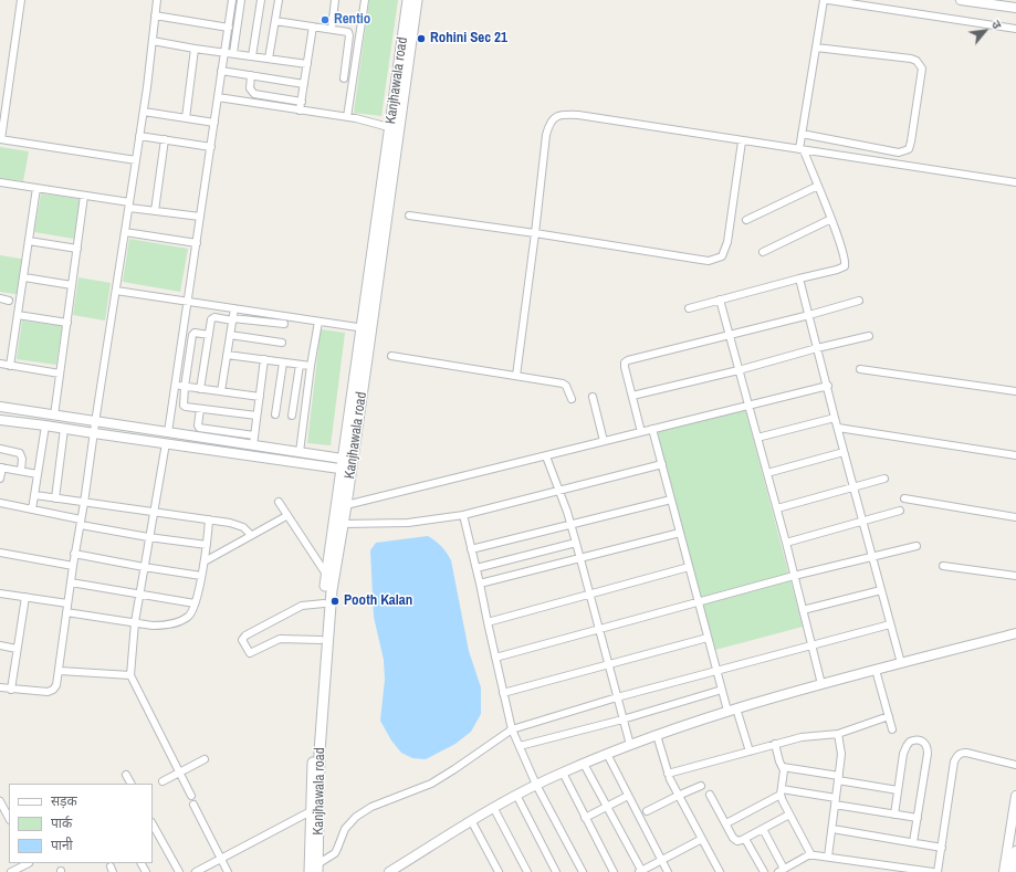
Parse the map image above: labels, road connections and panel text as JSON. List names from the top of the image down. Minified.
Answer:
{"streets":{"main road":["Kanjhawala road"]},"places":["Rentio","Rohini Sec 21","Pooth Kalan"],"legend":["सड़क","पार्क","पानी"],"north":"top right"}
